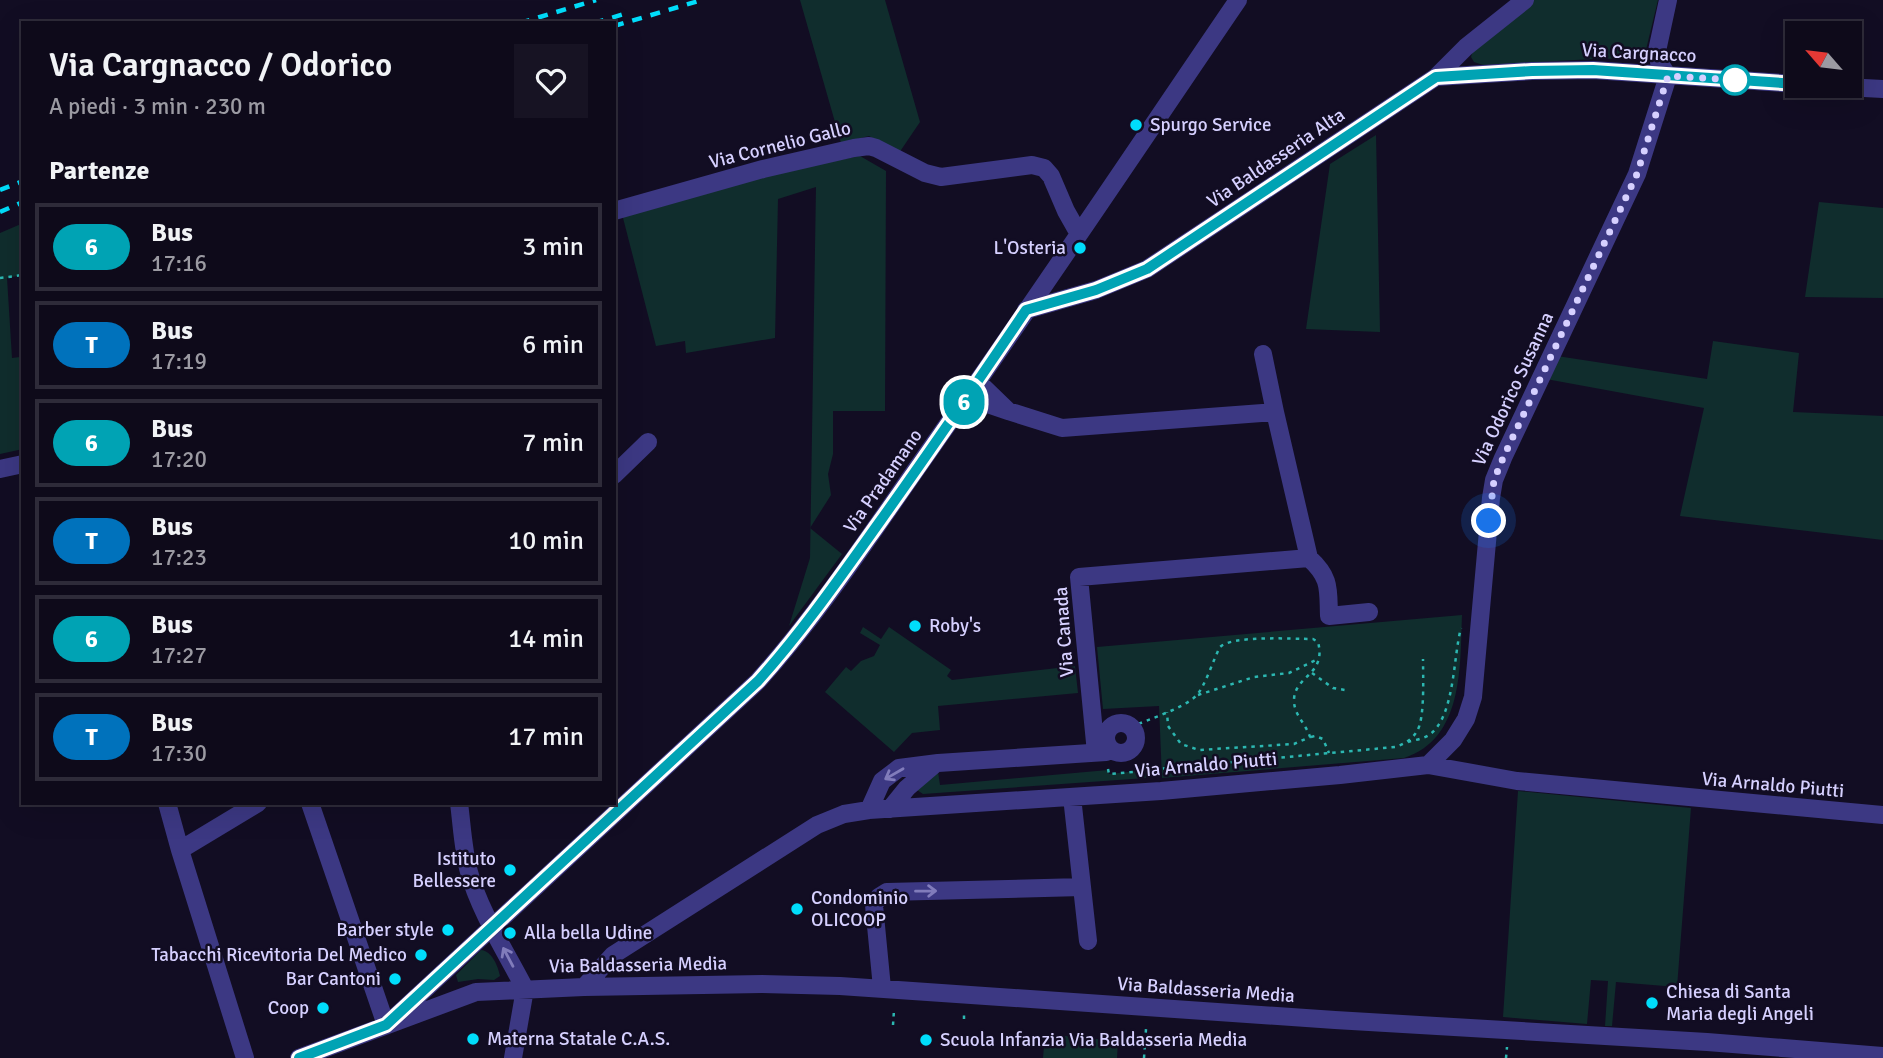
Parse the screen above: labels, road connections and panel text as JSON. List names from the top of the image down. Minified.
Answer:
{"streets":{"street":["Via Cargnacco","Via Cornelio Gallo","Via Baldasseria Alta","Via Odorico Susanna","Via Pradamano","Via Canada","Via Arnaldo Piutti","Via Baldasseria Media"]},"crossings":[["Via Cargnacco","Via Baldasseria Alta"],["Via Cargnacco","Via Odorico Susanna"],["Via Cornelio Gallo","Via Pradamano"],["Via Baldasseria Alta","Via Pradamano"],["Via Odorico Susanna","Via Arnaldo Piutti"],["Via Pradamano","Via Baldasseria Media"],["Via Arnaldo Piutti","Via Baldasseria Media"]],"places":["Spurgo Service","L'Osteria","Roby's","Istituto Bellessere","Condominio OLICOOP","Barber style","Alla bella Udine","Tabacchi Ricevitoria Del Medico","Bar Cantoni","Chiesa di Santa Maria degli Angeli","Coop","Materna Statale C.A.S.","Scuola Infanzia Via Baldasseria Media"],"lines":["bus line 6"],"north":"top left","page":{"on_map":"6","heading":[["Via Cargnacco / Odorico","A piedi · 3 min · 230 m"],"Partenze"],"list":[{"mark":"6","name":"Bus","note":"17:16","value":"3 min"},{"mark":"T","name":"Bus","note":"17:19","value":"6 min"},{"mark":"6","name":"Bus","note":"17:20","value":"7 min"},{"mark":"T","name":"Bus","note":"17:23","value":"10 min"},{"mark":"6","name":"Bus","note":"17:27","value":"14 min"},{"mark":"T","name":"Bus","note":"17:30","value":"17 min"}]}}
